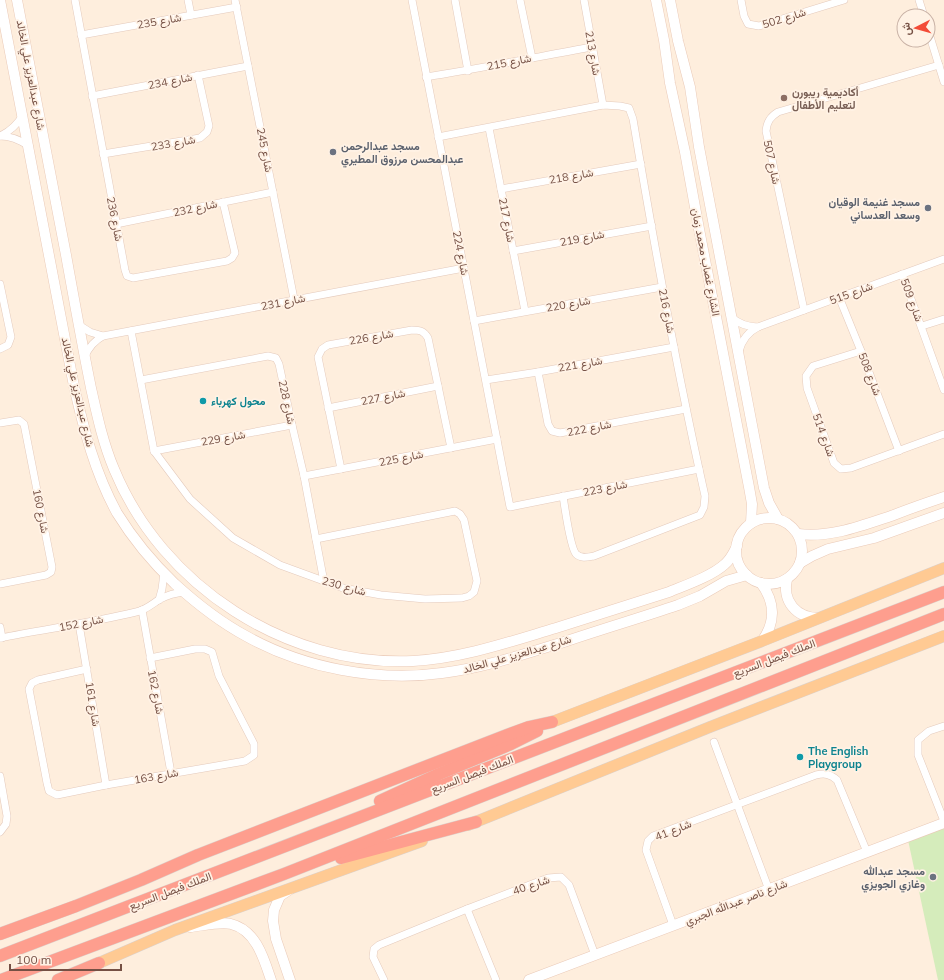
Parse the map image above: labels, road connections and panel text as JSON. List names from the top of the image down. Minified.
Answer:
{"streets":{"highway":["الملك فيصل السريع"],"street":["شارع 502","شارع 235","شارع 213","شارع 215","شارع عبدالعزيز علي الخالد","شارع 234","شارع 233","شارع 245","شارع 507","شارع 218","شارع 232","شارع 236","شارع 217","شارع 219","شارع 224","الشارع غصاب محمد زمان","شارع 515","شارع 509","شارع 231","شارع 220","شارع 216","شارع 226","شارع 221","شارع 508","شارع 227","شارع 228","شارع 222","شارع 514","شارع 229","شارع 225","شارع 223","شارع 160","شارع 230","شارع 152","شارع 162","شارع 161","شارع 163","شارع 41","شارع 40","شارع ناصر عبدالله الجبري"]},"crossings":[["شارع 235","شارع 245"],["شارع 235","شارع 236"],["شارع 213","شارع 215"],["شارع 213","شارع 216"],["شارع 215","شارع 224"],["شارع عبدالعزيز علي الخالد","الشارع غصاب محمد زمان"],["شارع عبدالعزيز علي الخالد","شارع 152"],["شارع 234","شارع 233"],["شارع 234","شارع 245"],["شارع 234","شارع 236"],["شارع 233","شارع 236"],["شارع 245","شارع 232"],["شارع 245","شارع 231"],["شارع 507","شارع 515"],["شارع 218","شارع 217"],["شارع 218","شارع 216"],["شارع 232","شارع 236"],["شارع 217","شارع 219"],["شارع 217","شارع 220"],["شارع 217","شارع 216"],["شارع 219","شارع 216"],["شارع 224","شارع 231"],["شارع 224","شارع 220"],["شارع 224","شارع 216"],["شارع 224","شارع 221"],["شارع 224","شارع 225"],["شارع 224","شارع 223"],["الشارع غصاب محمد زمان","شارع 515"],["شارع 515","شارع 509"],["شارع 515","شارع 508"],["شارع 231","شارع 230"],["شارع 220","شارع 216"],["شارع 216","شارع 221"],["شارع 216","شارع 222"],["شارع 216","شارع 223"],["شارع 226","شارع 227"],["شارع 226","شارع 225"],["شارع 221","شارع 222"],["شارع 508","شارع 514"],["شارع 228","شارع 229"],["شارع 228","شارع 225"],["شارع 228","شارع 230"],["شارع 229","شارع 230"],["شارع 152","شارع 162"],["شارع 152","شارع 161"],["شارع 162","شارع 163"],["شارع 161","شارع 163"],["شارع 41","شارع ناصر عبدالله الجبري"],["شارع 40","شارع ناصر عبدالله الجبري"]],"places":["أكاديمية ريبورن لتعليم الأطفال","مسجد عبدالرحمن عبدالمحسن مرزوق المطيري","مسجد غنيمة الوقيان وسعد العدساني","محول كهرباء","The English Playgroup","مسجد عبدالله وغازي الجويزي"],"scale_bar":"100 m","north":"left"}
